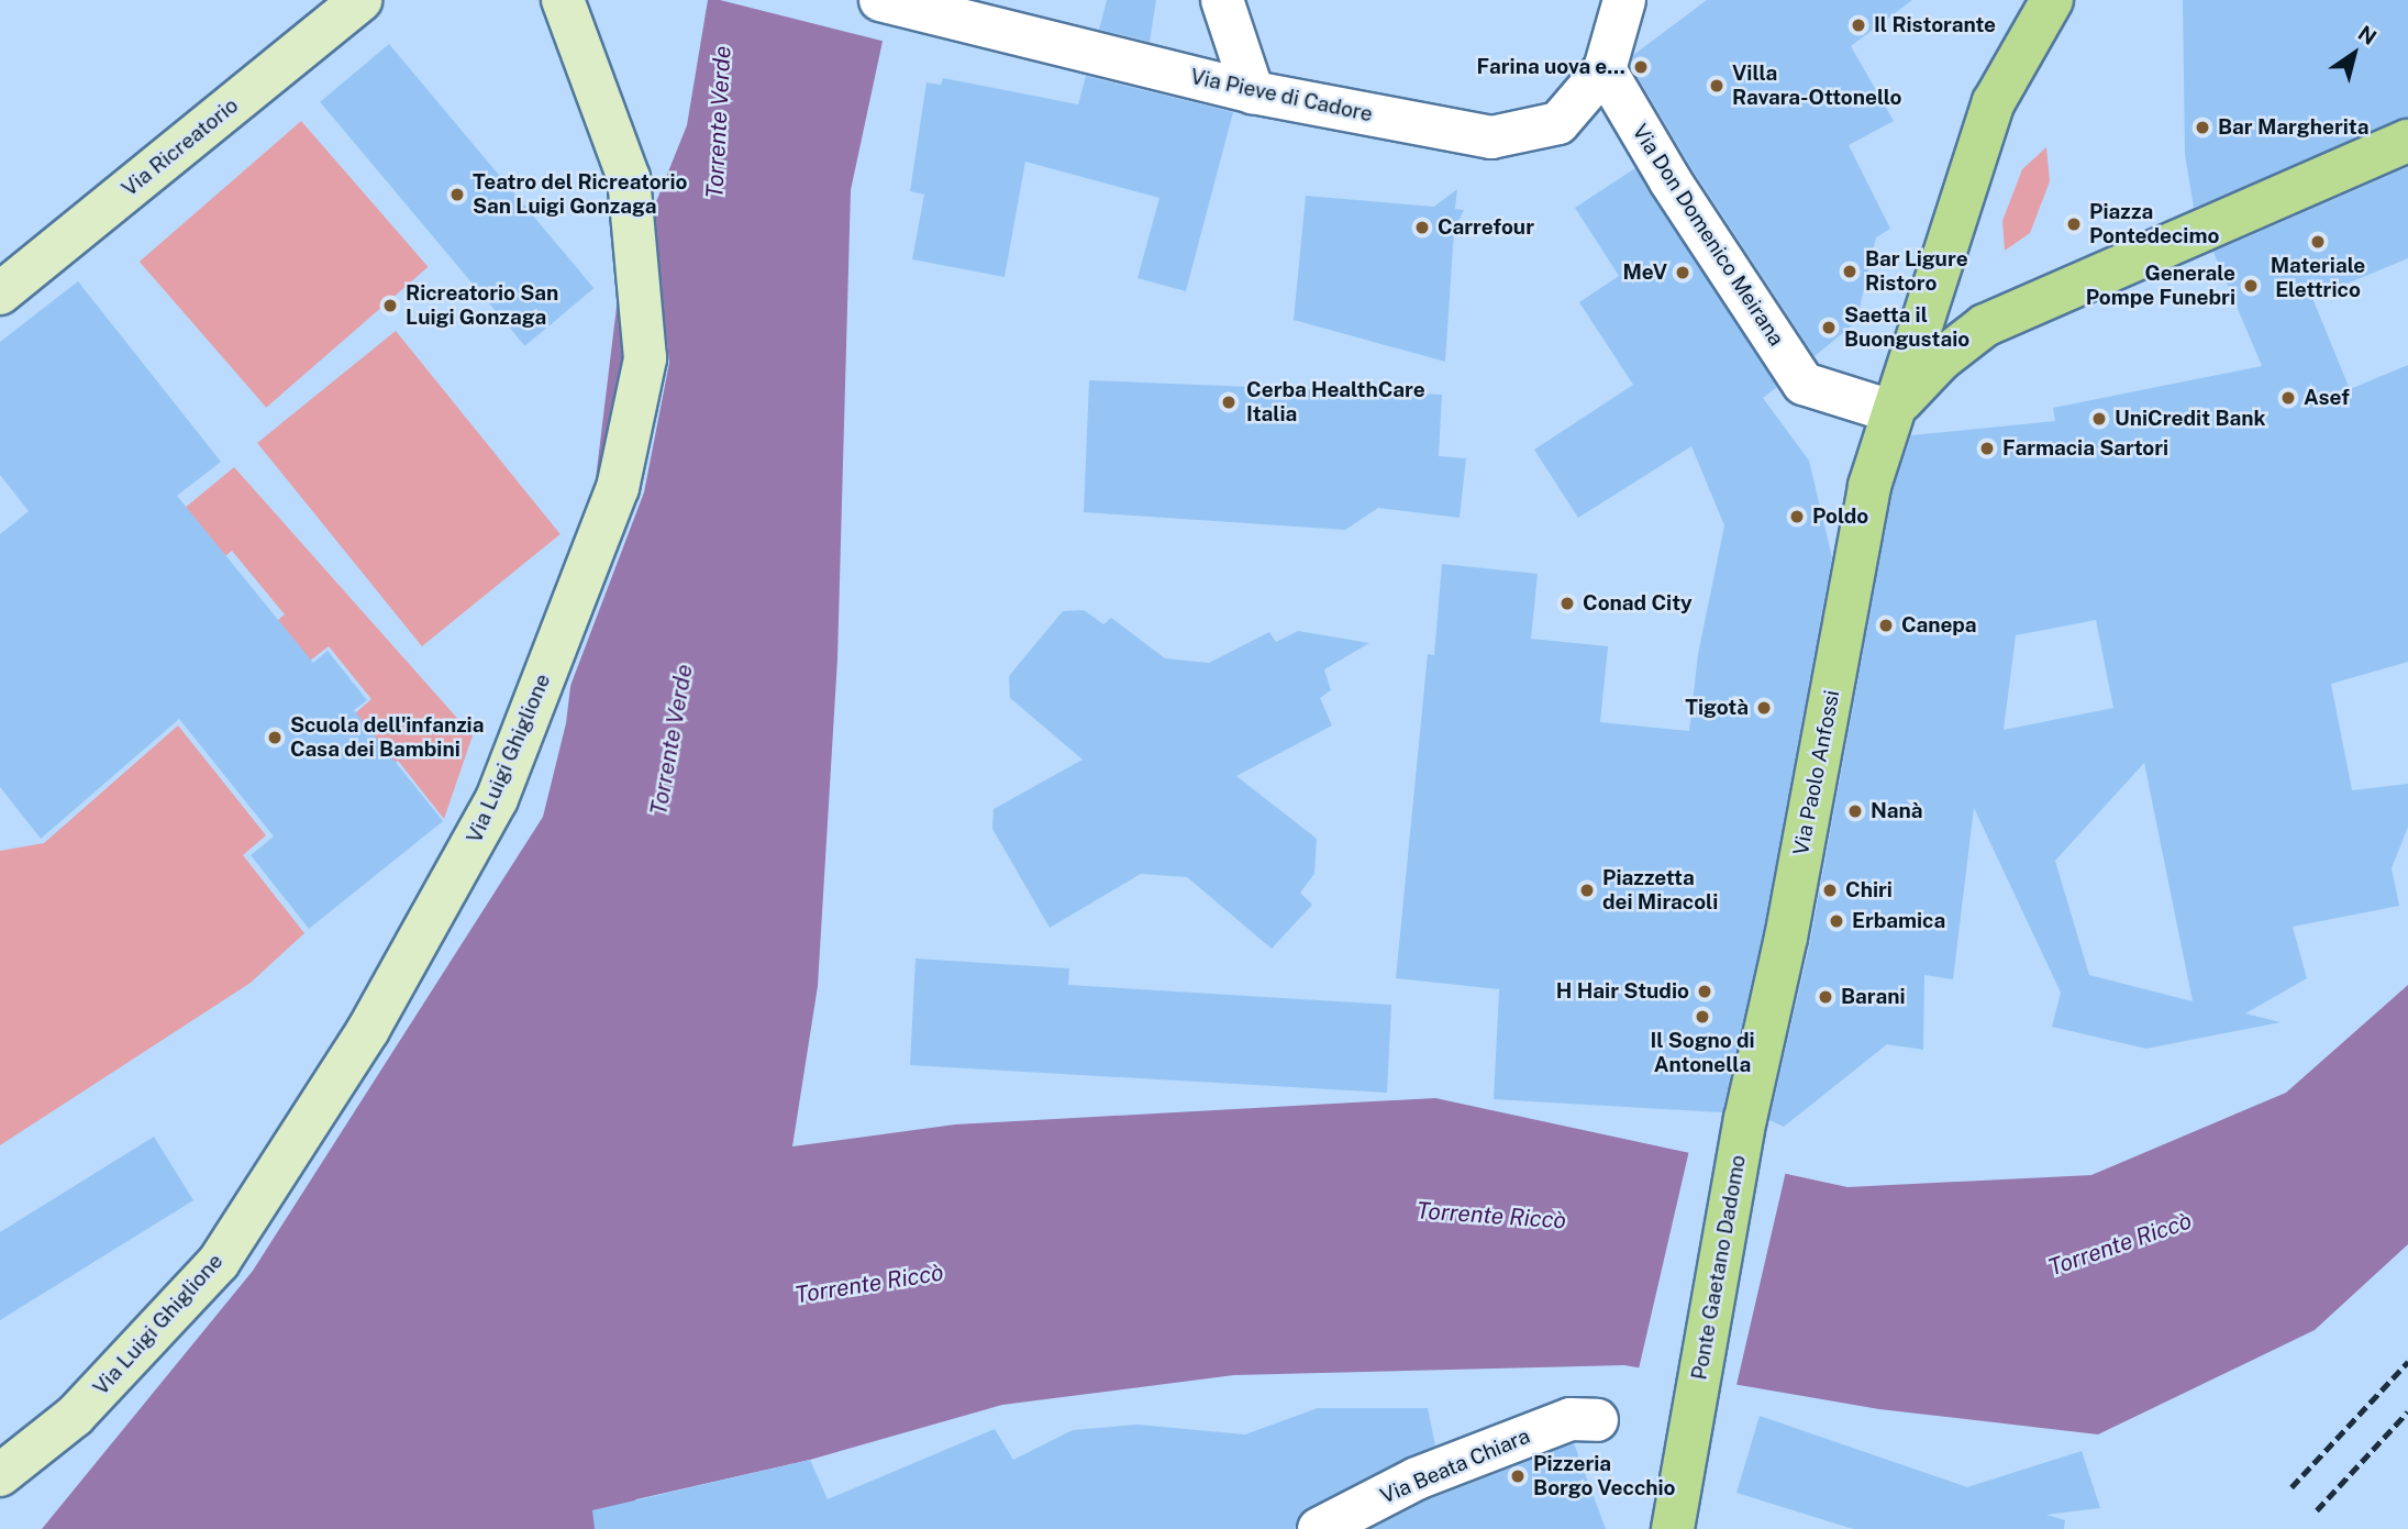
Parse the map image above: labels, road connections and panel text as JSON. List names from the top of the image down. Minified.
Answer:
{"streets":{"main road":["Via Paolo Anfossi","Ponte Gaetano Dadomo"],"street":["Via Pieve di Cadore","Via Ricreatorio","Via Don Domenico Meirana","Via Luigi Ghiglione","Via Beata Chiara"]},"crossings":[["Via Pieve di Cadore","Via Don Domenico Meirana"],["Via Don Domenico Meirana","Via Paolo Anfossi"],["Via Paolo Anfossi","Ponte Gaetano Dadomo"]],"water":["Torrente Verde","Torrente Riccò"],"places":["Il Ristorante","Farina uova e...","Villa Ravara-Ottonello","Bar Margherita","Teatro del Ricreatorio San Luigi Gonzaga","Piazza Pontedecimo","Carrefour","Materiale Elettrico","Bar Ligure Ristoro","MeV","Generale Pompe Funebri","Ricreatorio San Luigi Gonzaga","Saetta il Buongustaio","Asef","Cerba HealthCare Italia","UniCredit Bank","Farmacia Sartori","Poldo","Conad City","Canepa","Tigotà","Scuola dell'infanzia Casa dei Bambini","Nanà","Piazzetta dei Miracoli","Chiri","Erbamica","H Hair Studio","Barani","Il Sogno di Antonella","Pizzeria Borgo Vecchio"],"north":"top right"}
